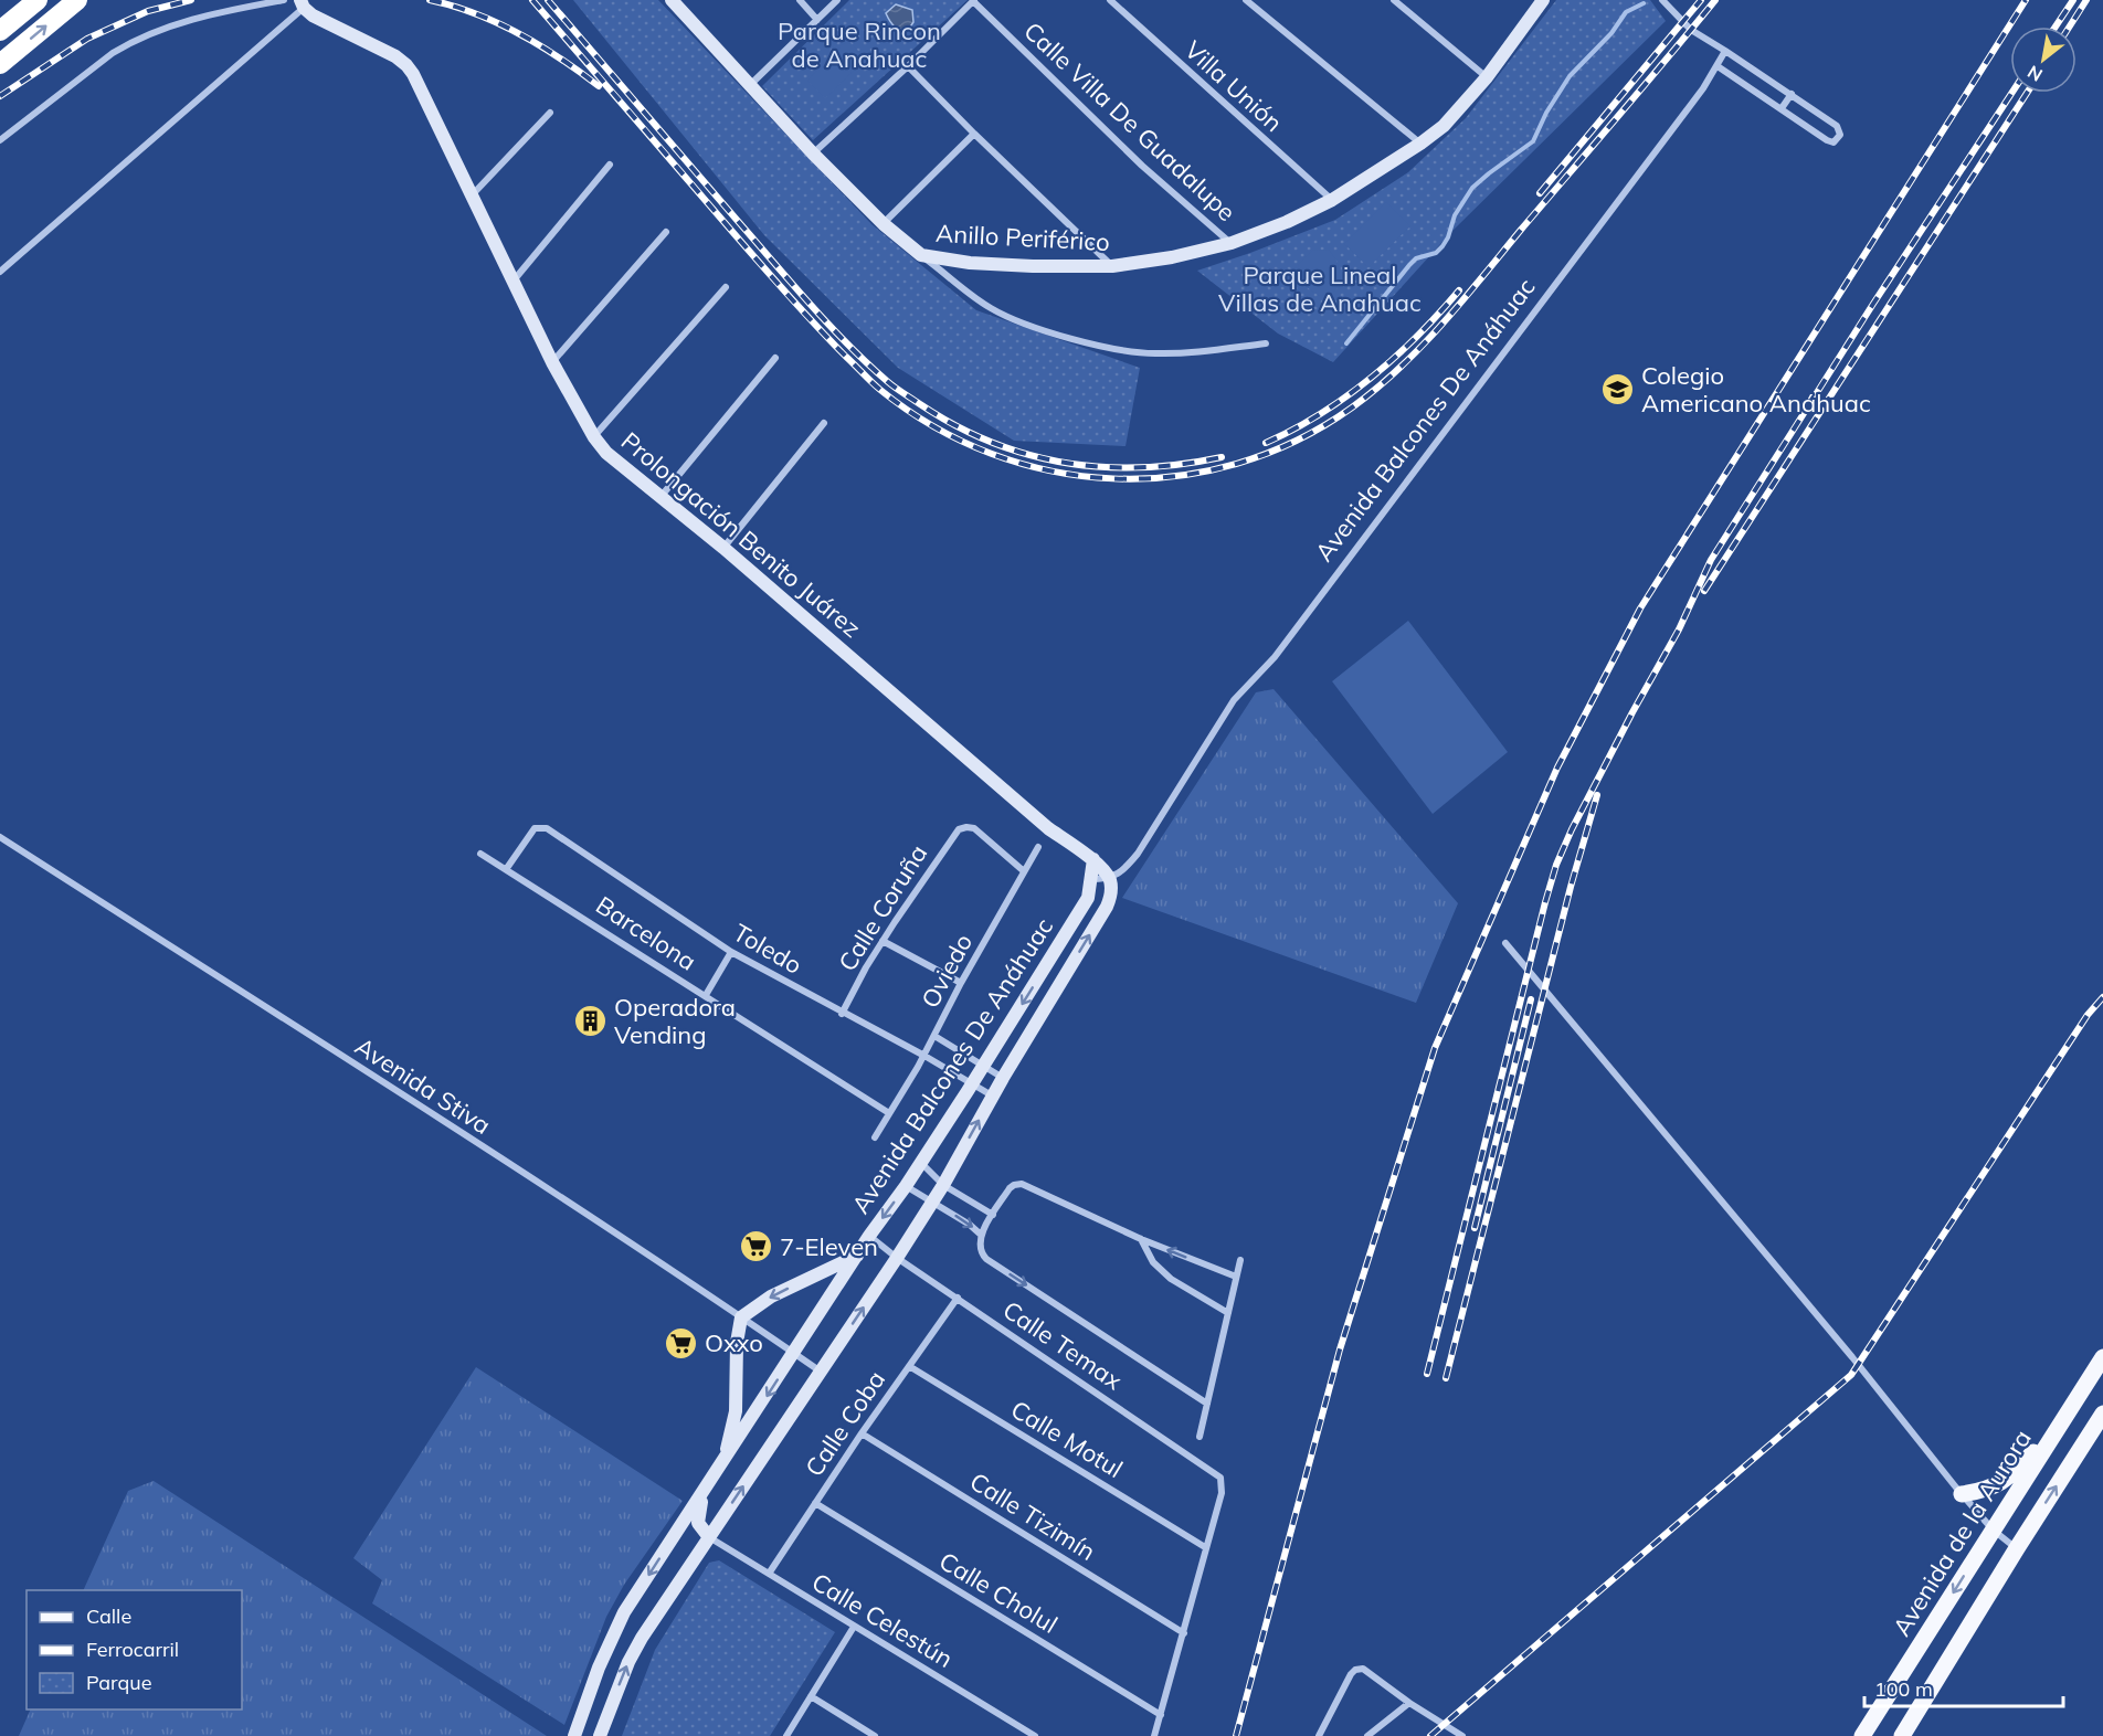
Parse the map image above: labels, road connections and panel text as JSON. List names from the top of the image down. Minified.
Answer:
{"streets":{"main road":["Avenida de la Aurora"],"street":["Villa Unión","Calle Villa De Guadalupe","Anillo Periférico","Avenida Balcones De Anáhuac","Prolongación Benito Juárez","Calle Coruña","Barcelona","Toledo","Oviedo","Avenida Stiva","Calle Temax","Calle Coba","Calle Motul","Calle Tizimín","Calle Cholul","Calle Celestún"]},"crossings":[["Villa Unión","Anillo Periférico"],["Calle Villa De Guadalupe","Anillo Periférico"],["Avenida Balcones De Anáhuac","Prolongación Benito Juárez"],["Avenida Balcones De Anáhuac","Toledo"],["Avenida Balcones De Anáhuac","Avenida Stiva"],["Avenida Balcones De Anáhuac","Calle Temax"],["Avenida Balcones De Anáhuac","Calle Celestún"],["Calle Coruña","Toledo"],["Calle Coruña","Oviedo"],["Barcelona","Toledo"],["Barcelona","Oviedo"],["Toledo","Oviedo"],["Calle Temax","Calle Coba"],["Calle Temax","Calle Motul"],["Calle Coba","Calle Motul"],["Calle Coba","Calle Tizimín"],["Calle Coba","Calle Cholul"],["Calle Coba","Calle Celestún"]],"parks":["Parque Rincon de Anahuac","Parque Lineal Villas de Anahuac"],"places":{"school or university":["Colegio Americano Anáhuac"],"building":["Operadora Vending"],"supermarket":["7-Eleven","Oxxo"]},"legend":["Calle","Ferrocarril","Parque"],"scale_bar":"100 m","north":"bottom left"}
